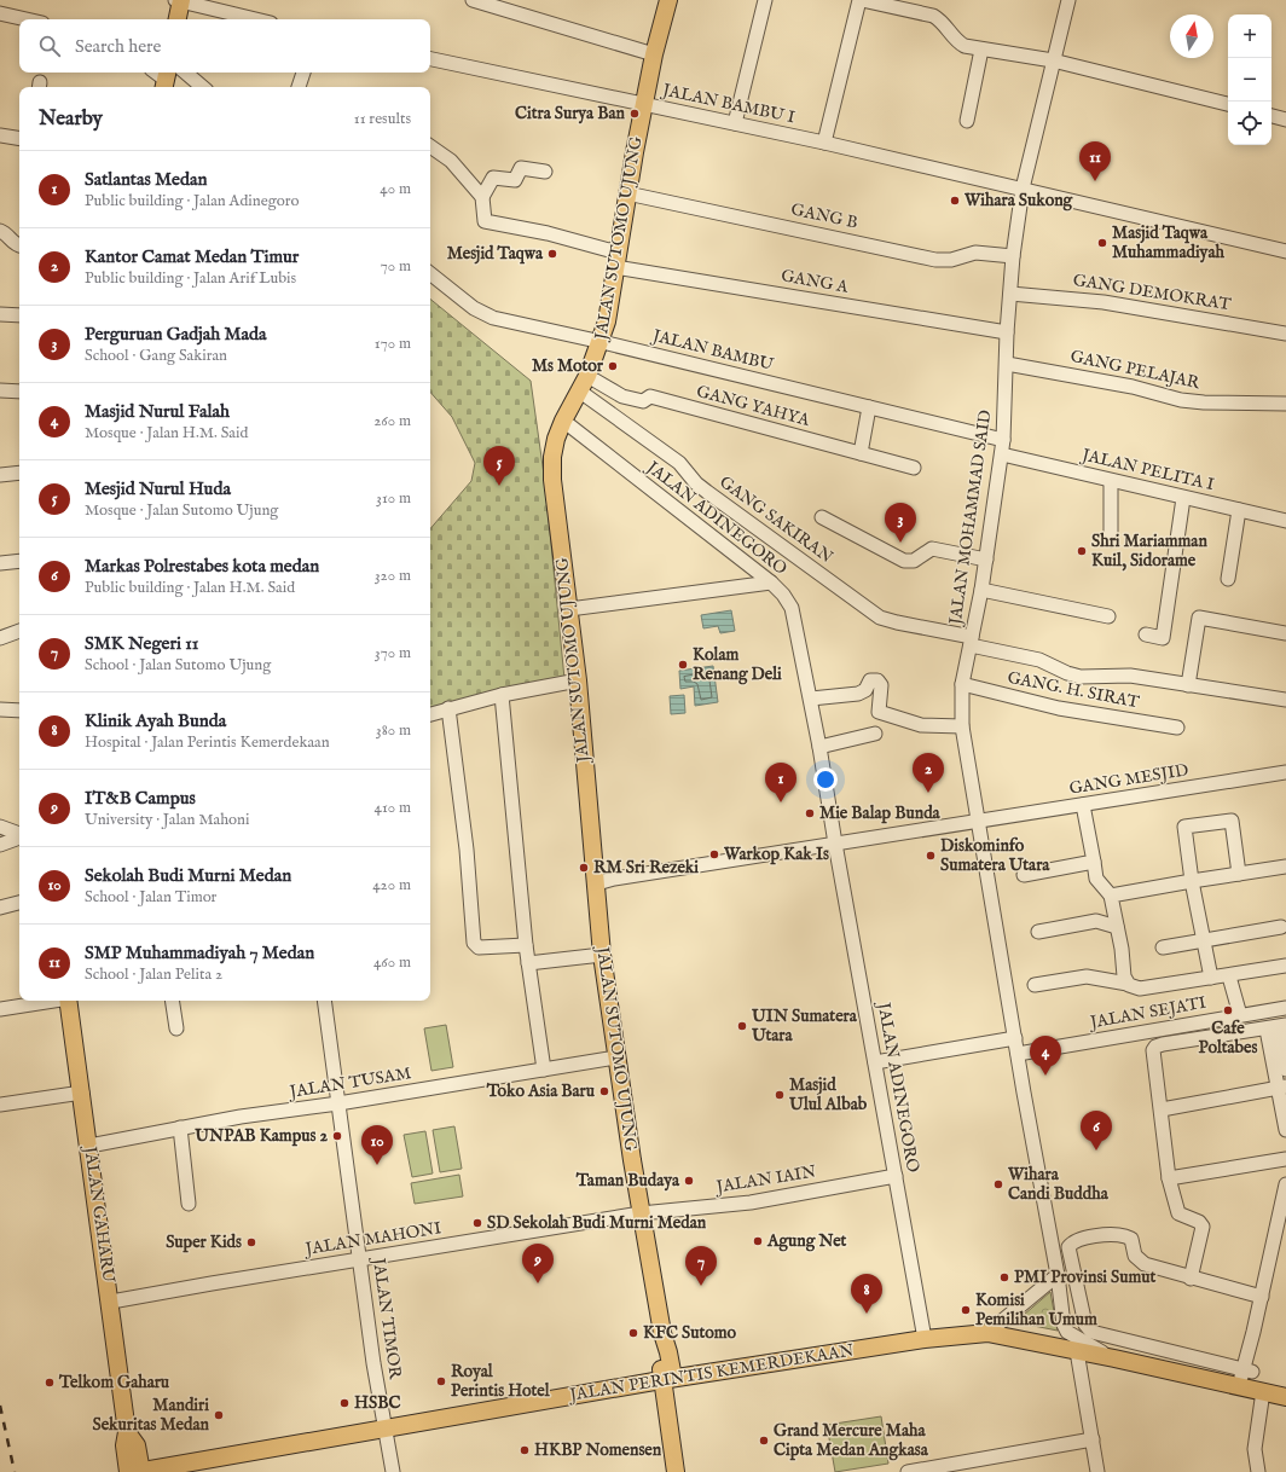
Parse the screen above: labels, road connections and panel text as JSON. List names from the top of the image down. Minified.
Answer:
{"streets":{"main road":["JALAN SUTOMO UJUNG","JALAN GAHARU","JALAN PERINTIS KEMERDEKAAN"],"street":["JALAN BAMBU I","GANG B","GANG A","GANG DEMOKRAT","JALAN BAMBU","GANG PELAJAR","GANG YAHYA","JALAN PELITA I","JALAN MOHAMMAD SAID","JALAN ADINEGORO","GANG SAKIRAN","GANG. H. SIRAT","GANG MESJID","JALAN SEJATI","JALAN TUSAM","JALAN IAIN","JALAN MAHONI","JALAN TIMOR"]},"crossings":[["JALAN BAMBU I","JALAN SUTOMO UJUNG"],["JALAN BAMBU I","JALAN MOHAMMAD SAID"],["GANG B","JALAN SUTOMO UJUNG"],["GANG B","JALAN MOHAMMAD SAID"],["JALAN SUTOMO UJUNG","GANG A"],["JALAN SUTOMO UJUNG","JALAN BAMBU"],["JALAN SUTOMO UJUNG","GANG YAHYA"],["JALAN SUTOMO UJUNG","JALAN ADINEGORO"],["JALAN SUTOMO UJUNG","GANG SAKIRAN"],["JALAN SUTOMO UJUNG","JALAN TUSAM"],["JALAN SUTOMO UJUNG","JALAN IAIN"],["JALAN SUTOMO UJUNG","JALAN MAHONI"],["JALAN SUTOMO UJUNG","JALAN PERINTIS KEMERDEKAAN"],["GANG A","JALAN MOHAMMAD SAID"],["GANG DEMOKRAT","JALAN MOHAMMAD SAID"],["JALAN BAMBU","JALAN MOHAMMAD SAID"],["GANG PELAJAR","JALAN MOHAMMAD SAID"],["JALAN PELITA I","JALAN MOHAMMAD SAID"],["JALAN MOHAMMAD SAID","GANG SAKIRAN"],["JALAN MOHAMMAD SAID","GANG. H. SIRAT"],["JALAN MOHAMMAD SAID","GANG MESJID"],["JALAN MOHAMMAD SAID","JALAN SEJATI"],["JALAN MOHAMMAD SAID","JALAN PERINTIS KEMERDEKAAN"],["JALAN ADINEGORO","GANG MESJID"],["JALAN ADINEGORO","JALAN IAIN"],["JALAN ADINEGORO","JALAN PERINTIS KEMERDEKAAN"],["JALAN TUSAM","JALAN GAHARU"],["JALAN TUSAM","JALAN TIMOR"],["JALAN IAIN","JALAN MAHONI"],["JALAN GAHARU","JALAN MAHONI"],["JALAN GAHARU","JALAN PERINTIS KEMERDEKAAN"],["JALAN MAHONI","JALAN TIMOR"],["JALAN TIMOR","JALAN PERINTIS KEMERDEKAAN"]],"places":["Citra Surya Ban","Wihara Sukong","Masjid Taqwa Muhammadiyah","Mesjid Taqwa","Ms Motor","Shri Mariamman Kuil, Sidorame","Kolam Renang Deli","Mie Balap Bunda","Warkop Kak Is","Diskominfo Sumatera Utara","RM Sri Rezeki","Cafe Poltabes","UIN Sumatera Utara","Toko Asia Baru","Masjid Ulul Albab","UNPAB Kampus 2","Taman Budaya","Wihara Candi Buddha","SD Sekolah Budi Murni Medan","Agung Net","Super Kids","PMI Provinsi Sumut","Komisi Pemilihan Umum","KFC Sutomo","Royal Perintis Hotel","Telkom Gaharu","HSBC","Mandiri Sekuritas Medan","Grand Mercure Maha Cipta Medan Angkasa","HKBP Nomensen"],"north":"top","page":{"map_buttons":["+","−"],"search":"Search here","heading":["Nearby","11 results"],"pins":["11","5","3","2","1","4","6","10","9","7","8"],"list":[{"mark":"1","name":"Satlantas Medan","note":"Public building · Jalan Adinegoro","value":"40 m"},{"mark":"2","name":"Kantor Camat Medan Timur","note":"Public building · Jalan Arif Lubis","value":"70 m"},{"mark":"3","name":"Perguruan Gadjah Mada","note":"School · Gang Sakiran","value":"170 m"},{"mark":"4","name":"Masjid Nurul Falah","note":"Mosque · Jalan H.M. Said","value":"260 m"},{"mark":"5","name":"Mesjid Nurul Huda","note":"Mosque · Jalan Sutomo Ujung","value":"310 m"},{"mark":"6","name":"Markas Polrestabes kota medan","note":"Public building · Jalan H.M. Said","value":"320 m"},{"mark":"7","name":"SMK Negeri 11","note":"School · Jalan Sutomo Ujung","value":"370 m"},{"mark":"8","name":"Klinik Ayah Bunda","note":"Hospital · Jalan Perintis Kemerdekaan","value":"380 m"},{"mark":"9","name":"IT&B Campus","note":"University · Jalan Mahoni","value":"410 m"},{"mark":"10","name":"Sekolah Budi Murni Medan","note":"School · Jalan Timor","value":"420 m"},{"mark":"11","name":"SMP Muhammadiyah 7 Medan","note":"School · Jalan Pelita 2","value":"460 m"}]}}
